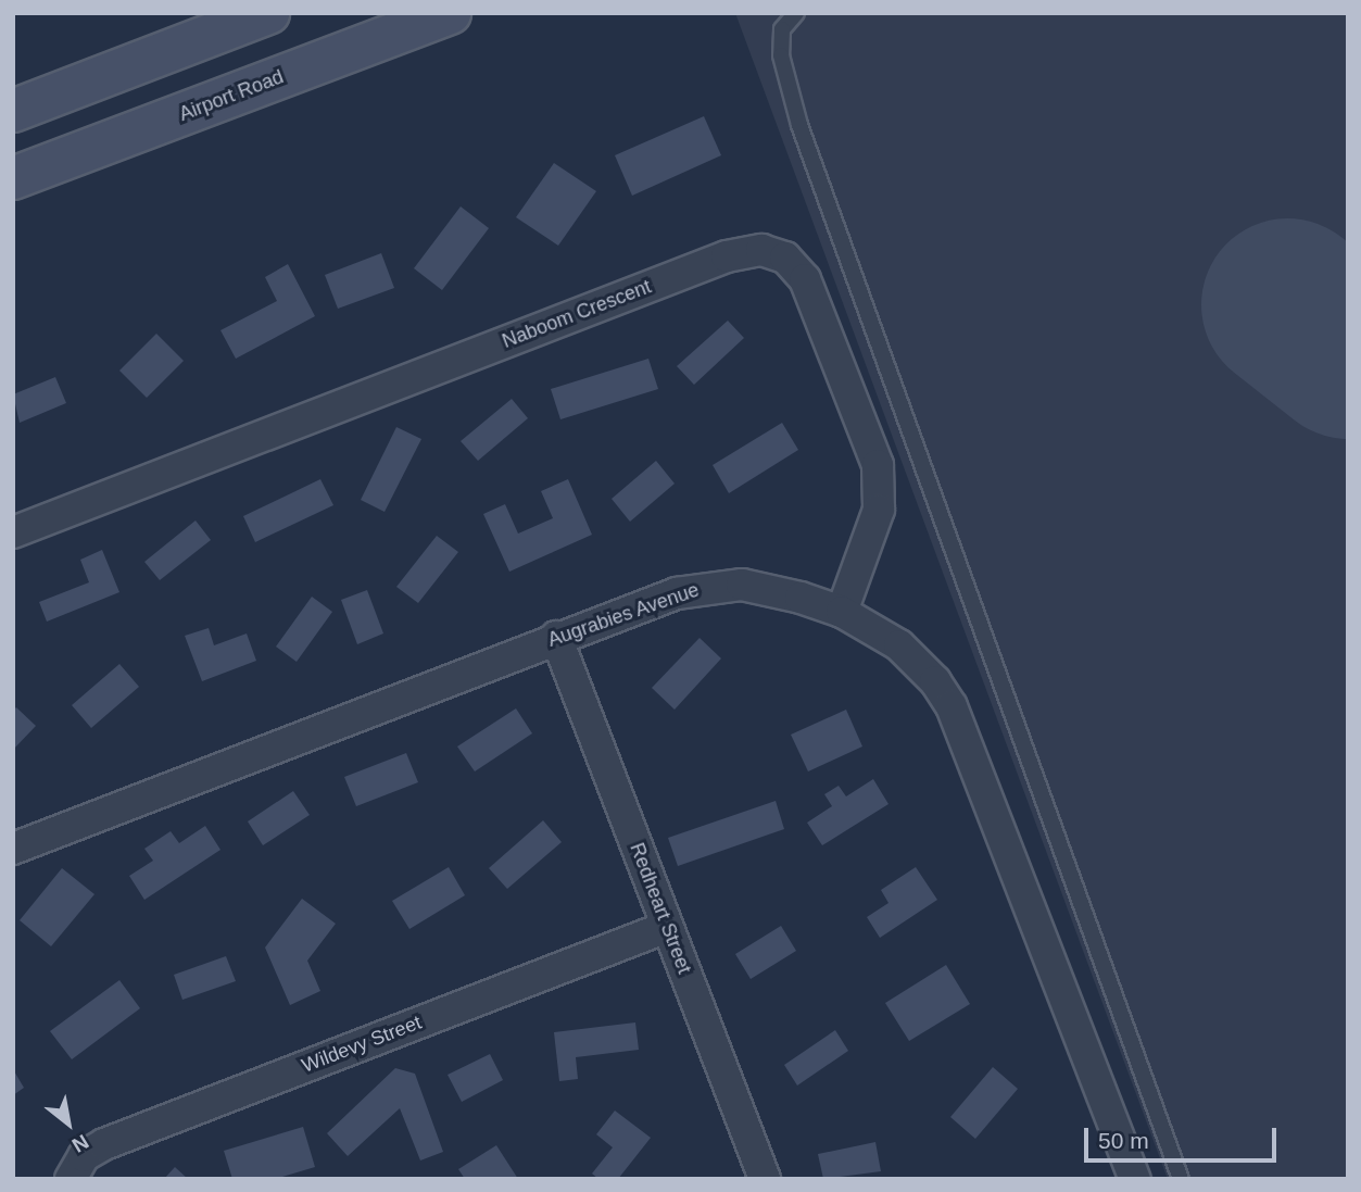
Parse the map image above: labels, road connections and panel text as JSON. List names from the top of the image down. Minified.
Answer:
{"streets":{"main road":["Airport Road"],"street":["Naboom Crescent","Augrabies Avenue","Redheart Street","Wildevy Street"]},"crossings":[["Naboom Crescent","Augrabies Avenue"],["Augrabies Avenue","Redheart Street"],["Redheart Street","Wildevy Street"]],"scale_bar":"50 m","north":"bottom right"}
